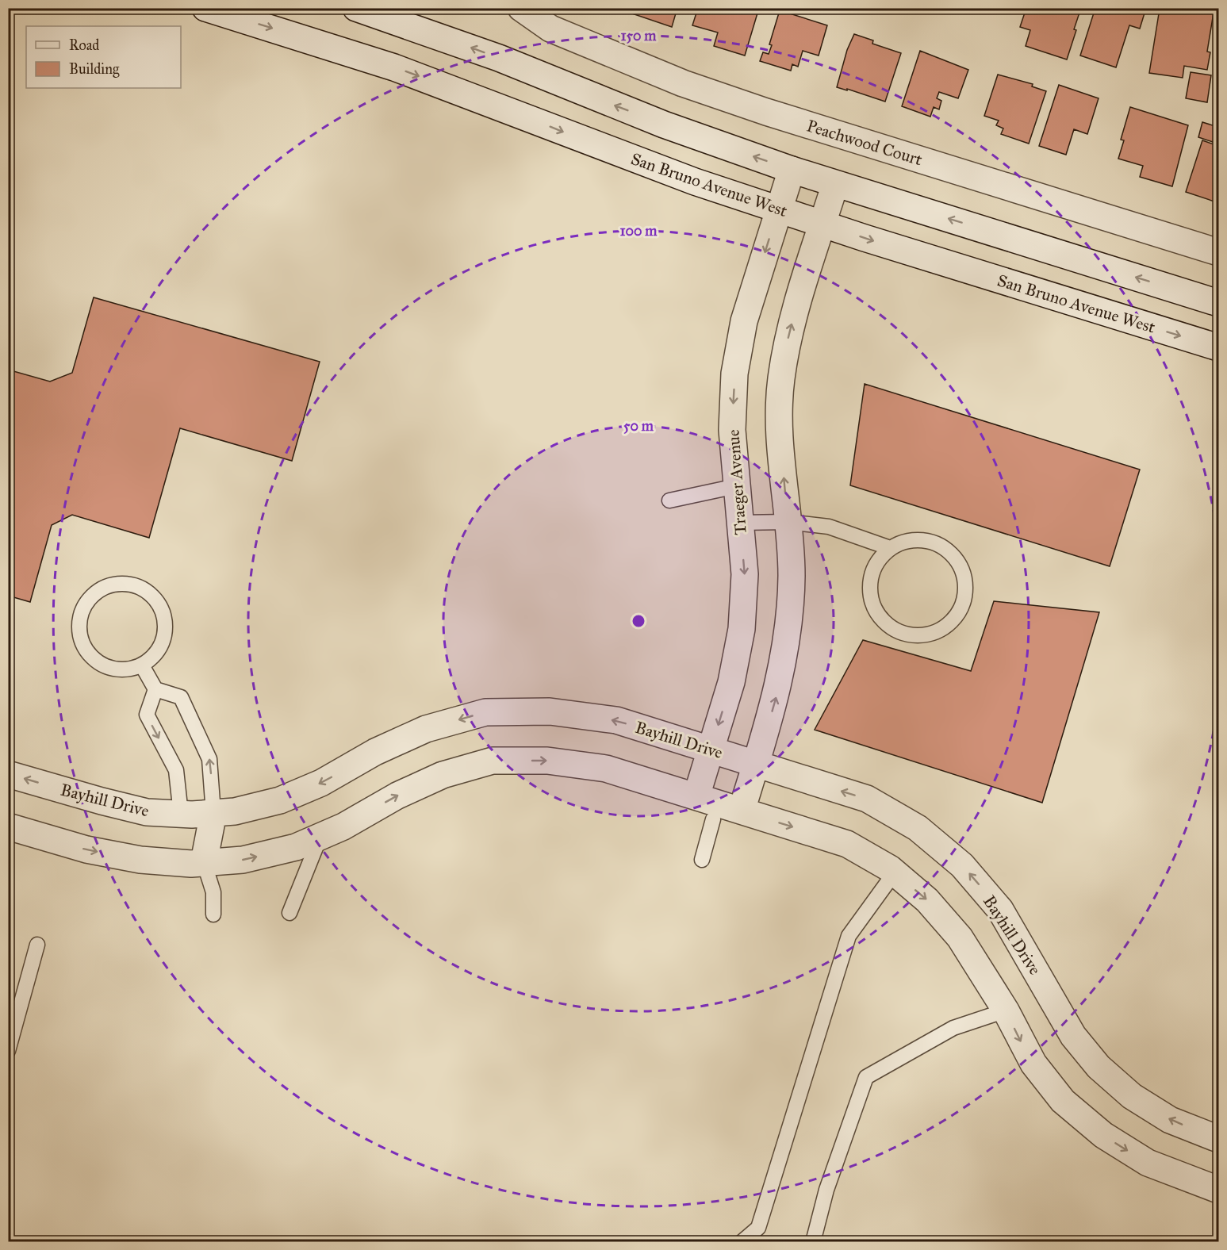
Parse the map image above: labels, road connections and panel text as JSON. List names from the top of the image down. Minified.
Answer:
{"streets":{"street":["Peachwood Court","San Bruno Avenue West","Traeger Avenue","Bayhill Drive"]},"crossings":[["San Bruno Avenue West","Traeger Avenue"],["Traeger Avenue","Bayhill Drive"]],"one_way":["Bayhill Drive"],"legend":["Road","Building"],"rings":["150 m","100 m","50 m"]}
